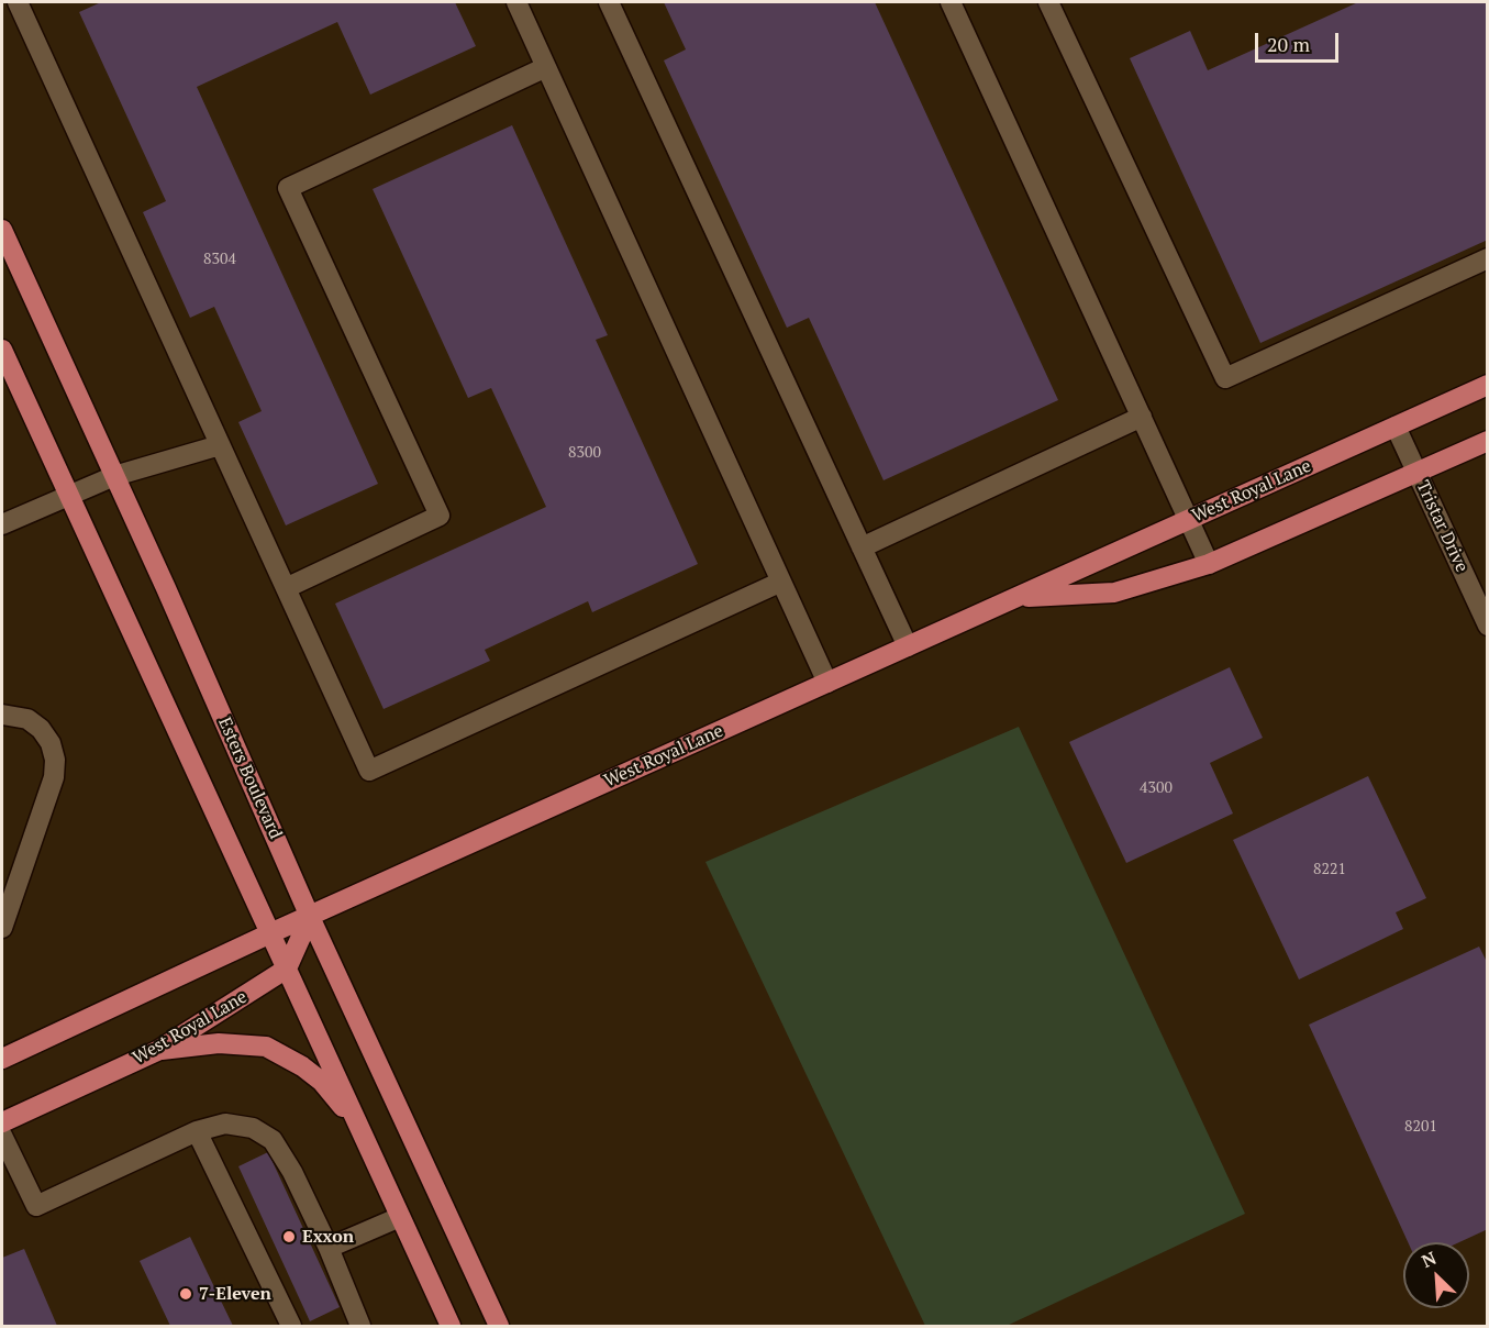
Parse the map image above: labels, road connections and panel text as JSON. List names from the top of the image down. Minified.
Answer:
{"streets":{"main road":["West Royal Lane","Esters Boulevard"],"street":["Tristar Drive"]},"crossings":[["West Royal Lane","Tristar Drive"],["West Royal Lane","Esters Boulevard"]],"places":["Exxon","7-Eleven"],"house_numbers":["8304","8300","4300","8221","8201"],"scale_bar":"20 m","north":"top left"}
